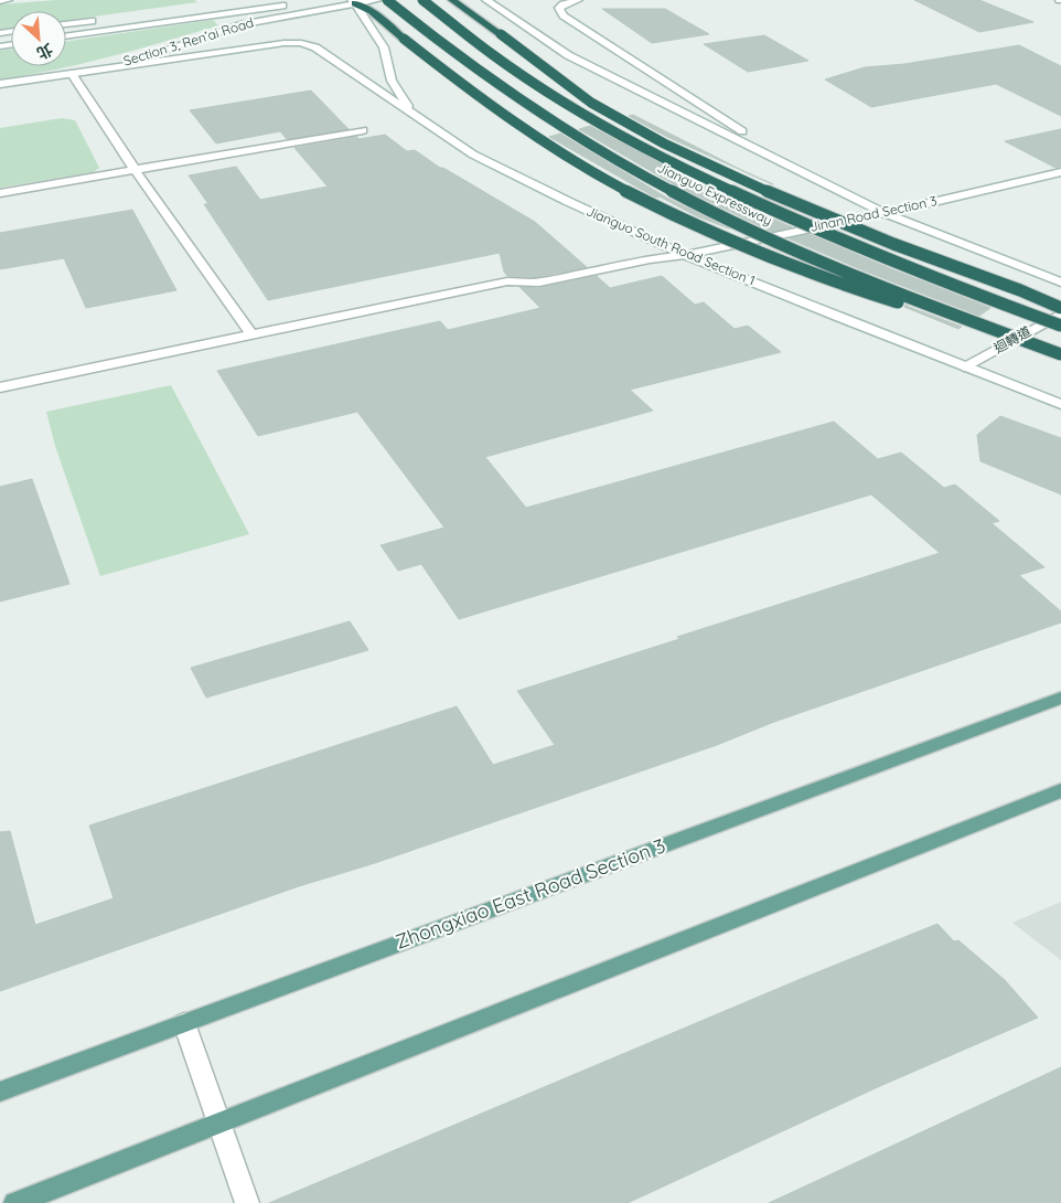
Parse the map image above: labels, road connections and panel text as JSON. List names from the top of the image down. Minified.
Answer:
{"streets":{"highway":["Jianguo Expressway"],"main road":["Zhongxiao East Road Section 3"],"street":["Section 3, Ren’ai Road","Jinan Road Section 3","Jianguo South Road Section 1","迴轉道"]},"crossings":[["Section 3, Ren’ai Road","Jianguo South Road Section 1"],["Jinan Road Section 3","Jianguo South Road Section 1"],["Jianguo South Road Section 1","迴轉道"]],"north":"bottom right"}
